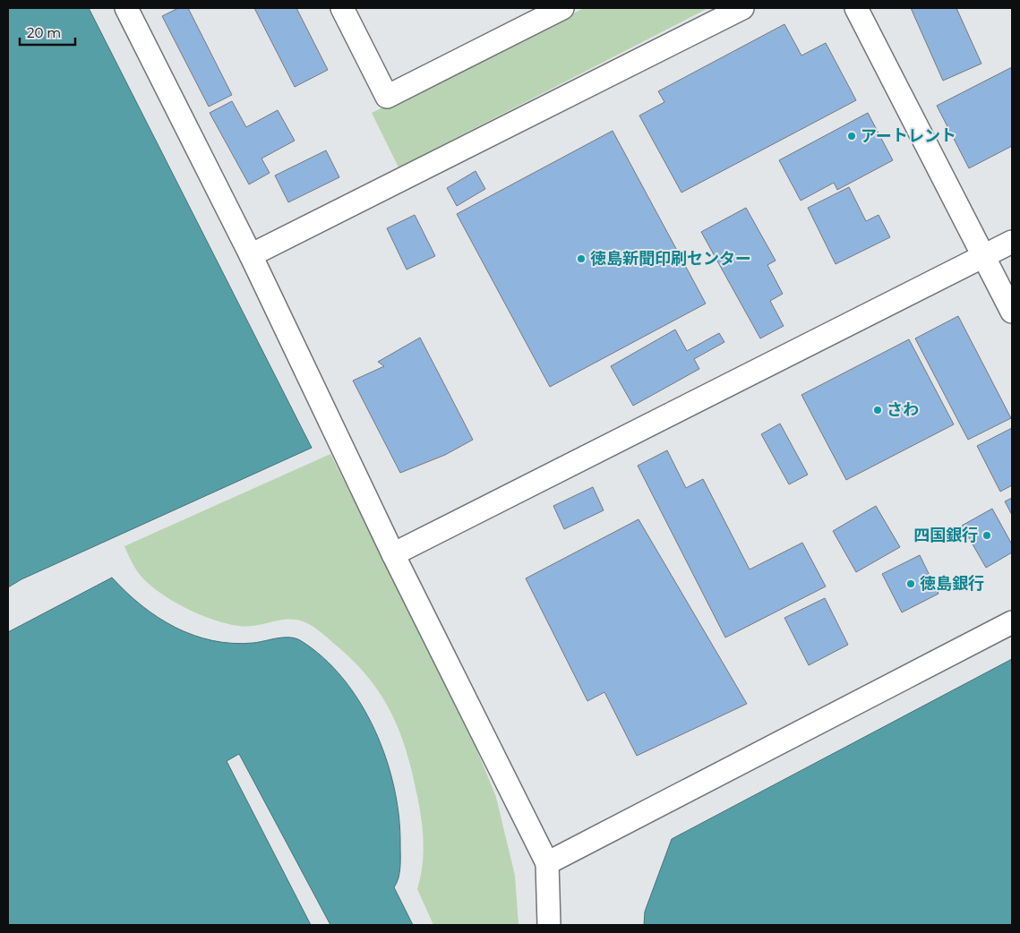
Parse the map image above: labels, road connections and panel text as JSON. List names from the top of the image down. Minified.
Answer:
{"places":["アートレント","徳島新聞印刷センター","さわ","四国銀行","徳島銀行"],"scale_bar":"20 m"}
